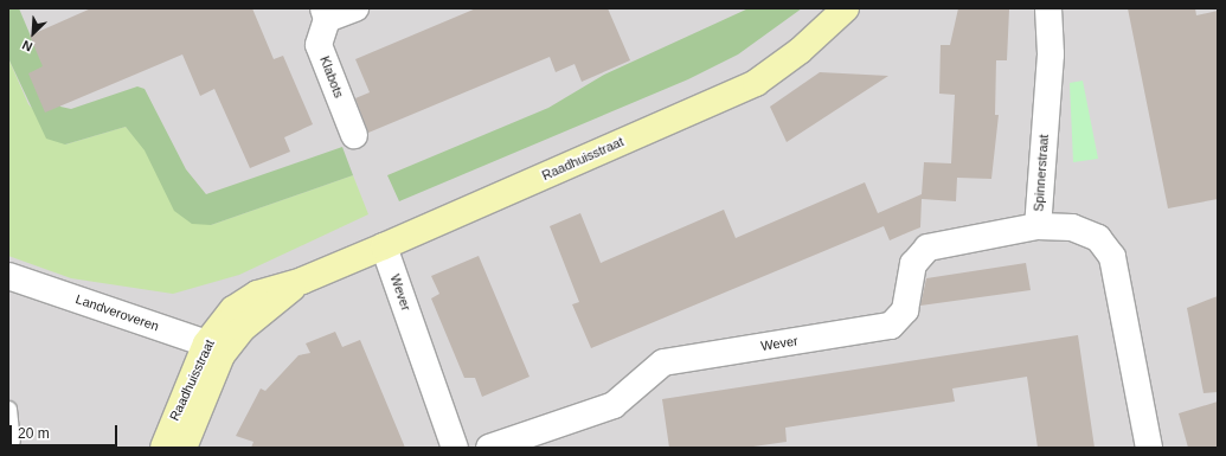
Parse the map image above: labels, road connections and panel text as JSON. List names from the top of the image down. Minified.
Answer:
{"streets":{"street":["Klabots","Raadhuisstraat","Spinnerstraat","Wever","Landveroveren"]},"crossings":[["Raadhuisstraat","Wever"],["Raadhuisstraat","Landveroveren"],["Spinnerstraat","Wever"]],"scale_bar":"20 m","north":"bottom left"}
